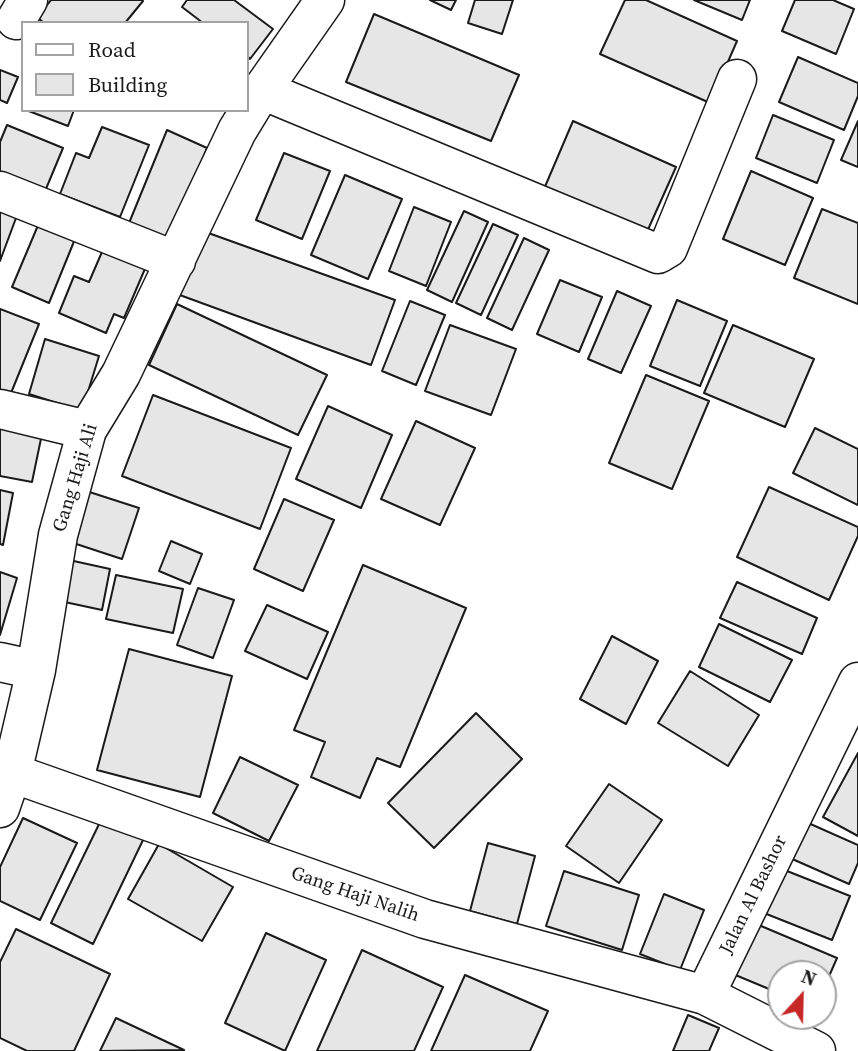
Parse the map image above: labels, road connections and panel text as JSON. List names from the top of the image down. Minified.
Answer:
{"streets":{"street":["Gang Haji Ali","Gang Haji Nalih","Jalan Al Bashor"]},"crossings":[["Gang Haji Ali","Gang Haji Nalih"],["Gang Haji Nalih","Jalan Al Bashor"]],"legend":["Road","Building"],"north":"top"}
